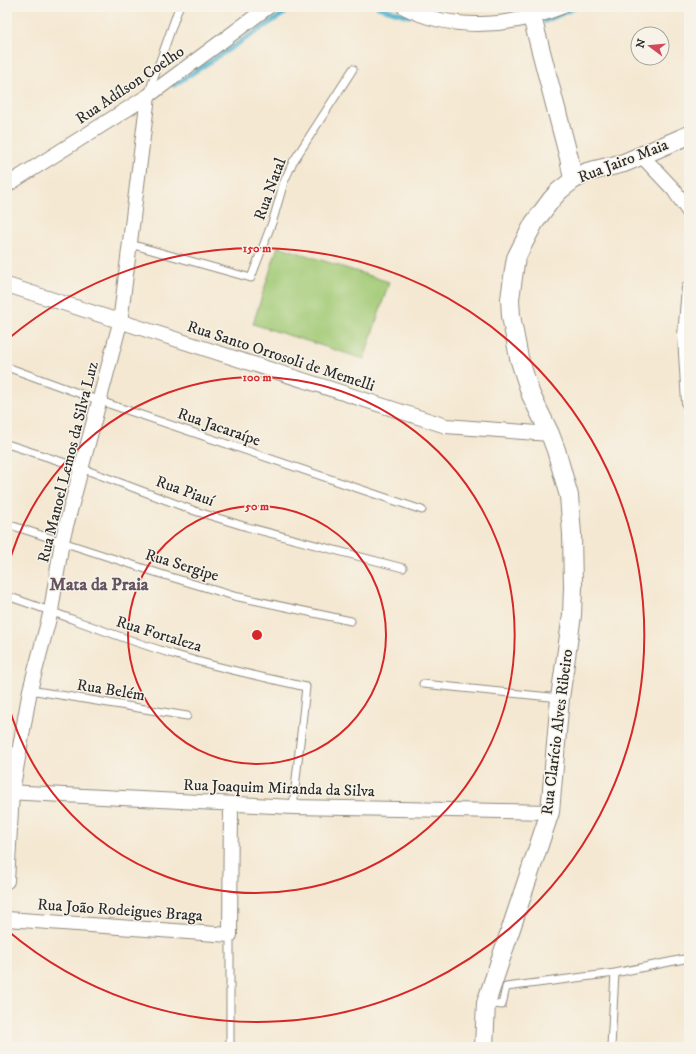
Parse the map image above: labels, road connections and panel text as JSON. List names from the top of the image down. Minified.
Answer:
{"streets":{"street":["Rua Adílson Coelho","Rua Jairo Maia","Rua Santo Orrosoli de Memelli","Rua Manoel Lemos da Silva Luz","Rua Clarício Alves Ribeiro","Rua Joaquim Miranda da Silva","Rua João Rodeigues Braga"],"lane":["Rua Natal","Rua Jacaraípe","Rua Piauí","Rua Sergipe","Rua Fortaleza","Rua Belém"]},"crossings":[["Rua Adílson Coelho","Rua Manoel Lemos da Silva Luz"],["Rua Jairo Maia","Rua Santo Orrosoli de Memelli"],["Rua Jairo Maia","Rua Clarício Alves Ribeiro"],["Rua Natal","Rua Manoel Lemos da Silva Luz"],["Rua Santo Orrosoli de Memelli","Rua Manoel Lemos da Silva Luz"],["Rua Santo Orrosoli de Memelli","Rua Clarício Alves Ribeiro"],["Rua Jacaraípe","Rua Manoel Lemos da Silva Luz"],["Rua Manoel Lemos da Silva Luz","Rua Piauí"],["Rua Manoel Lemos da Silva Luz","Rua Sergipe"],["Rua Manoel Lemos da Silva Luz","Rua Fortaleza"],["Rua Manoel Lemos da Silva Luz","Rua Belém"],["Rua Manoel Lemos da Silva Luz","Rua Joaquim Miranda da Silva"],["Rua Fortaleza","Rua Joaquim Miranda da Silva"],["Rua Clarício Alves Ribeiro","Rua Joaquim Miranda da Silva"]],"districts":["Mata da Praia"],"north":"left","rings":["150 m","100 m","50 m"]}
